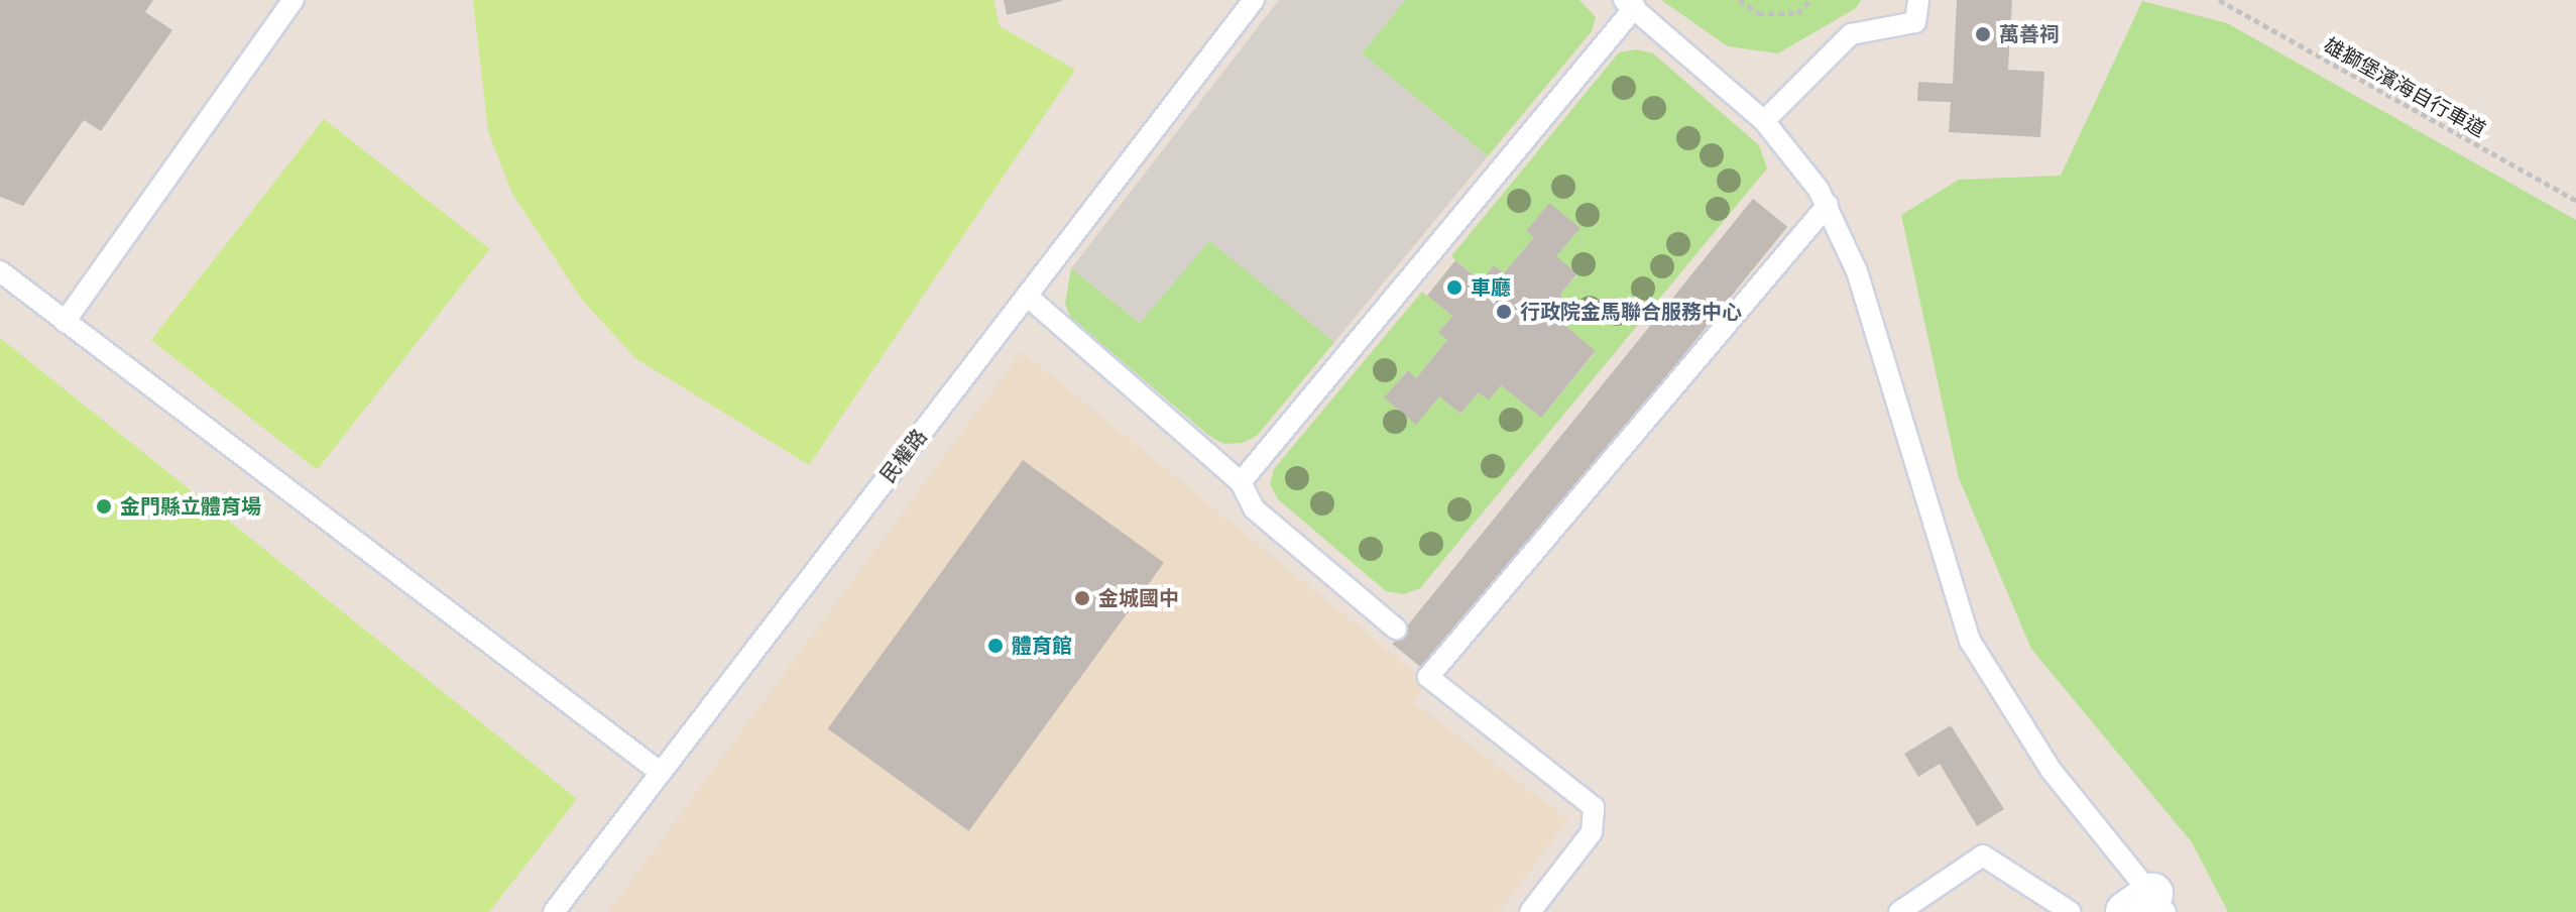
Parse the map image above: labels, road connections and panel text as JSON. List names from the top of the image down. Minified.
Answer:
{"streets":{"lane":["民權路"],"path":["雄獅堡濱海自行車道"]},"places":["萬善祠","車廳","行政院金馬聯合服務中心","金門縣立體育場","金城國中","體育館"]}
